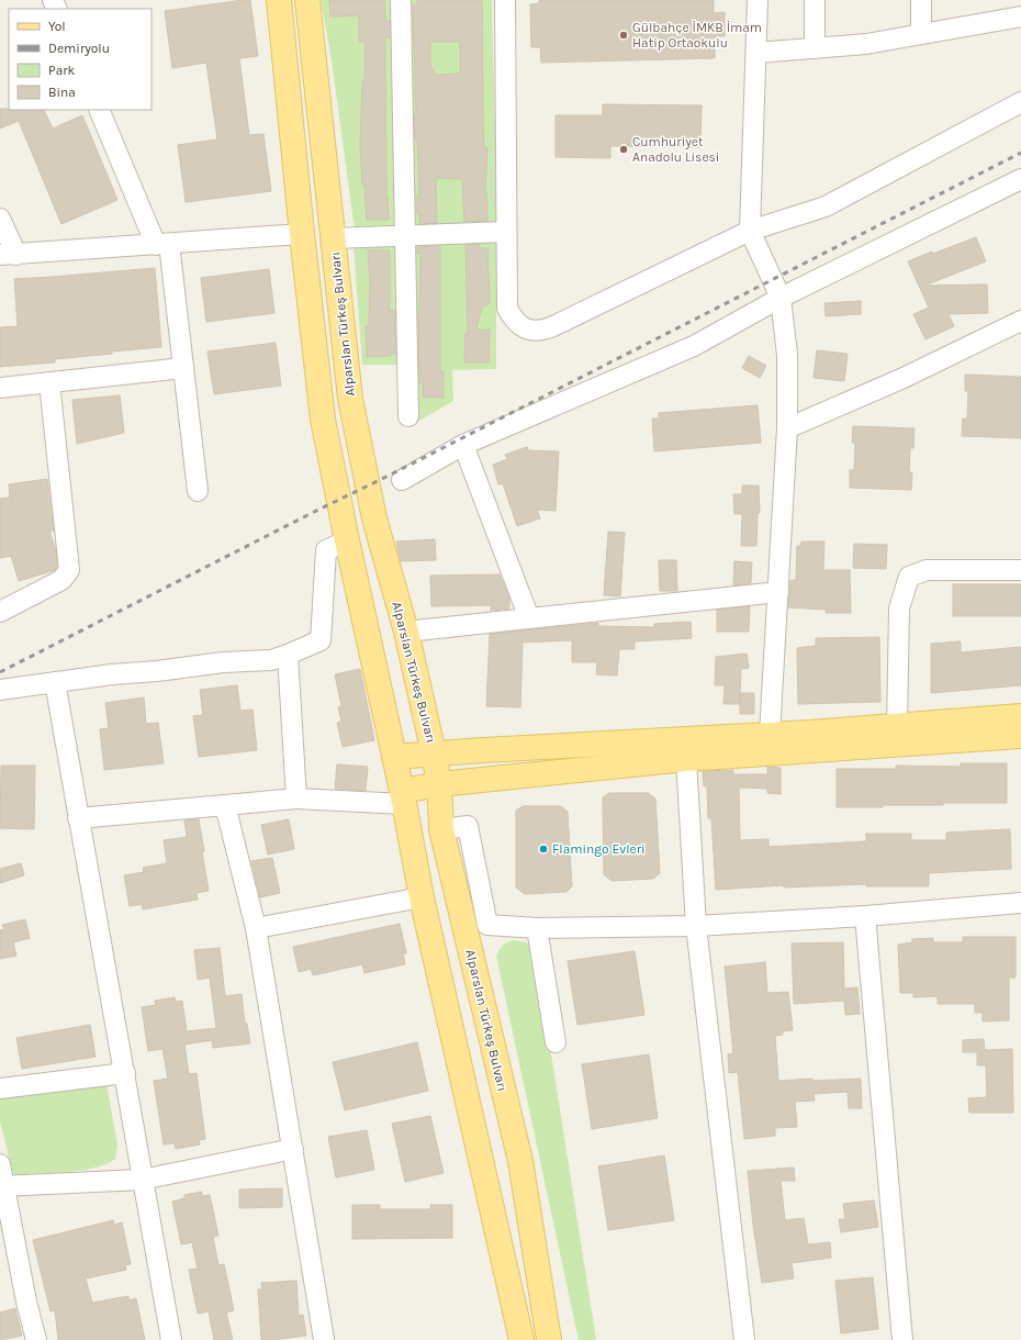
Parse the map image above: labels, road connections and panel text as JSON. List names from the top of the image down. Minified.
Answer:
{"streets":{"main road":["Alparslan Türkeş Bulvarı"]},"places":["Gülbahçe İMKB İmam Hatip Ortaokulu","Cumhuriyet Anadolu Lisesi","Flamingo Evleri"],"legend":["Yol","Demiryolu","Park","Bina"]}
